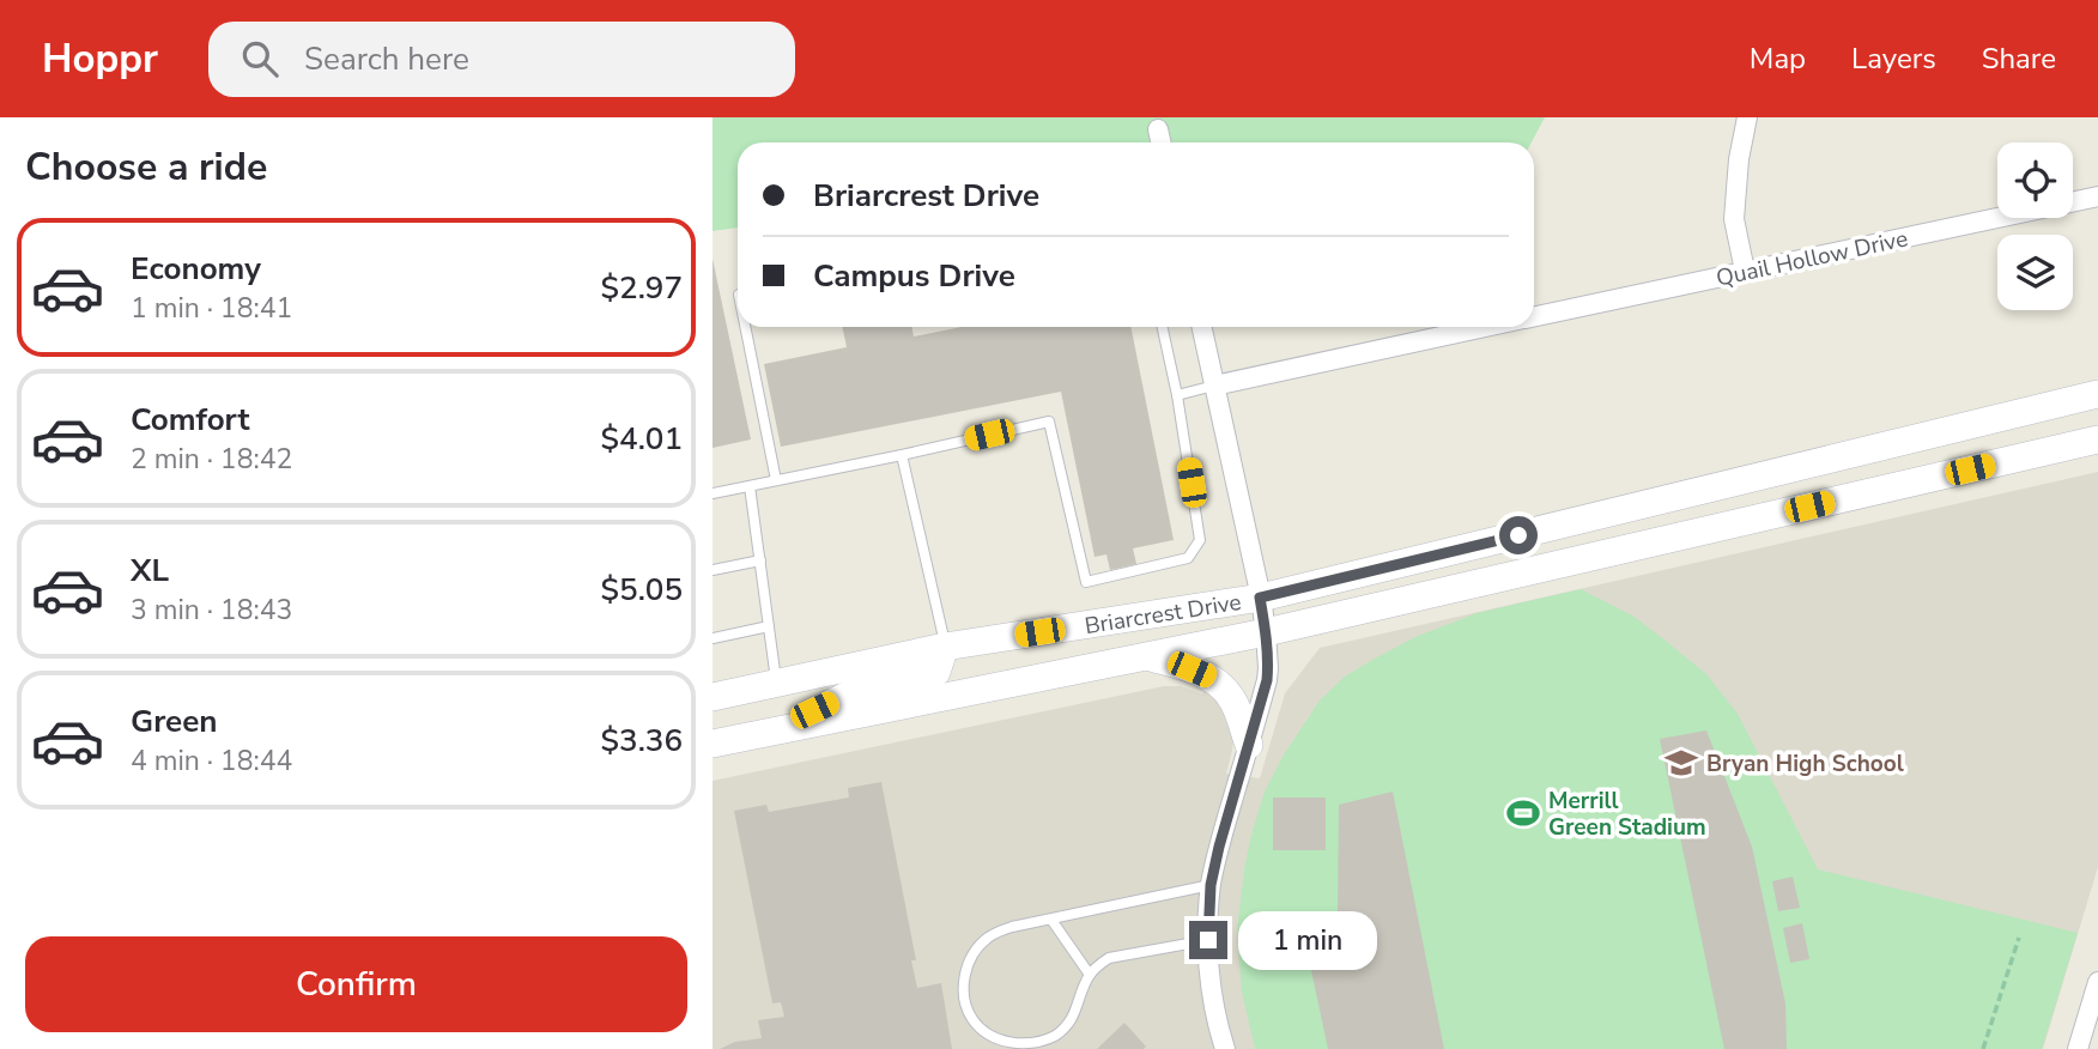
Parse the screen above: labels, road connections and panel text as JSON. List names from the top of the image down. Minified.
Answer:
{"streets":{"main road":["Briarcrest Drive"],"street":["Quail Hollow Drive"]},"places":{"school or university":["Bryan High School"],"sports":["Merrill Green Stadium"]},"page":{"header":"Hoppr","search":"Search here","nav":["Map","Layers","Share"],"heading":"Choose a ride","banner":["Briarcrest Drive","Campus Drive"],"list":[{"name":"Economy","note":"1 min · 18:41","value":"$2.97"},{"name":"Comfort","note":"2 min · 18:42","value":"$4.01"},{"name":"XL","note":"3 min · 18:43","value":"$5.05"},{"name":"Green","note":"4 min · 18:44","value":"$3.36"}],"bubble":"1 min","buttons":"Confirm"}}
